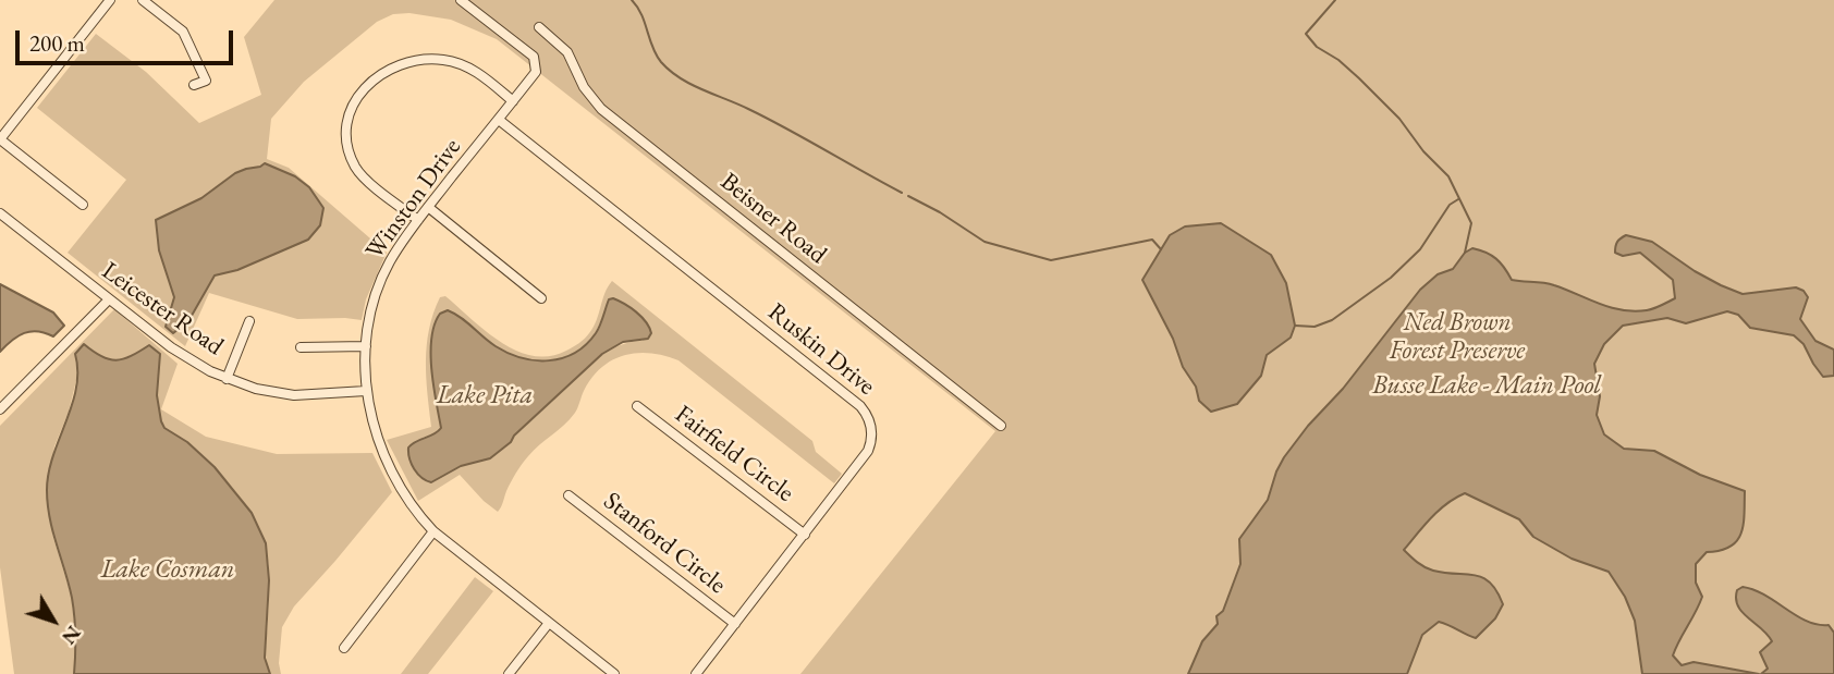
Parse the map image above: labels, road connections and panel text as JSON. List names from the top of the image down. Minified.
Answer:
{"streets":{"street":["Winston Drive","Beisner Road","Leicester Road","Ruskin Drive","Fairfield Circle","Stanford Circle"]},"crossings":[["Winston Drive","Leicester Road"],["Winston Drive","Ruskin Drive"],["Ruskin Drive","Fairfield Circle"],["Ruskin Drive","Stanford Circle"]],"water":["Busse Lake - Main Pool","Lake Pita","Lake Cosman"],"parks":["Ned Brown Forest Preserve"],"scale_bar":"200 m","north":"bottom right"}
